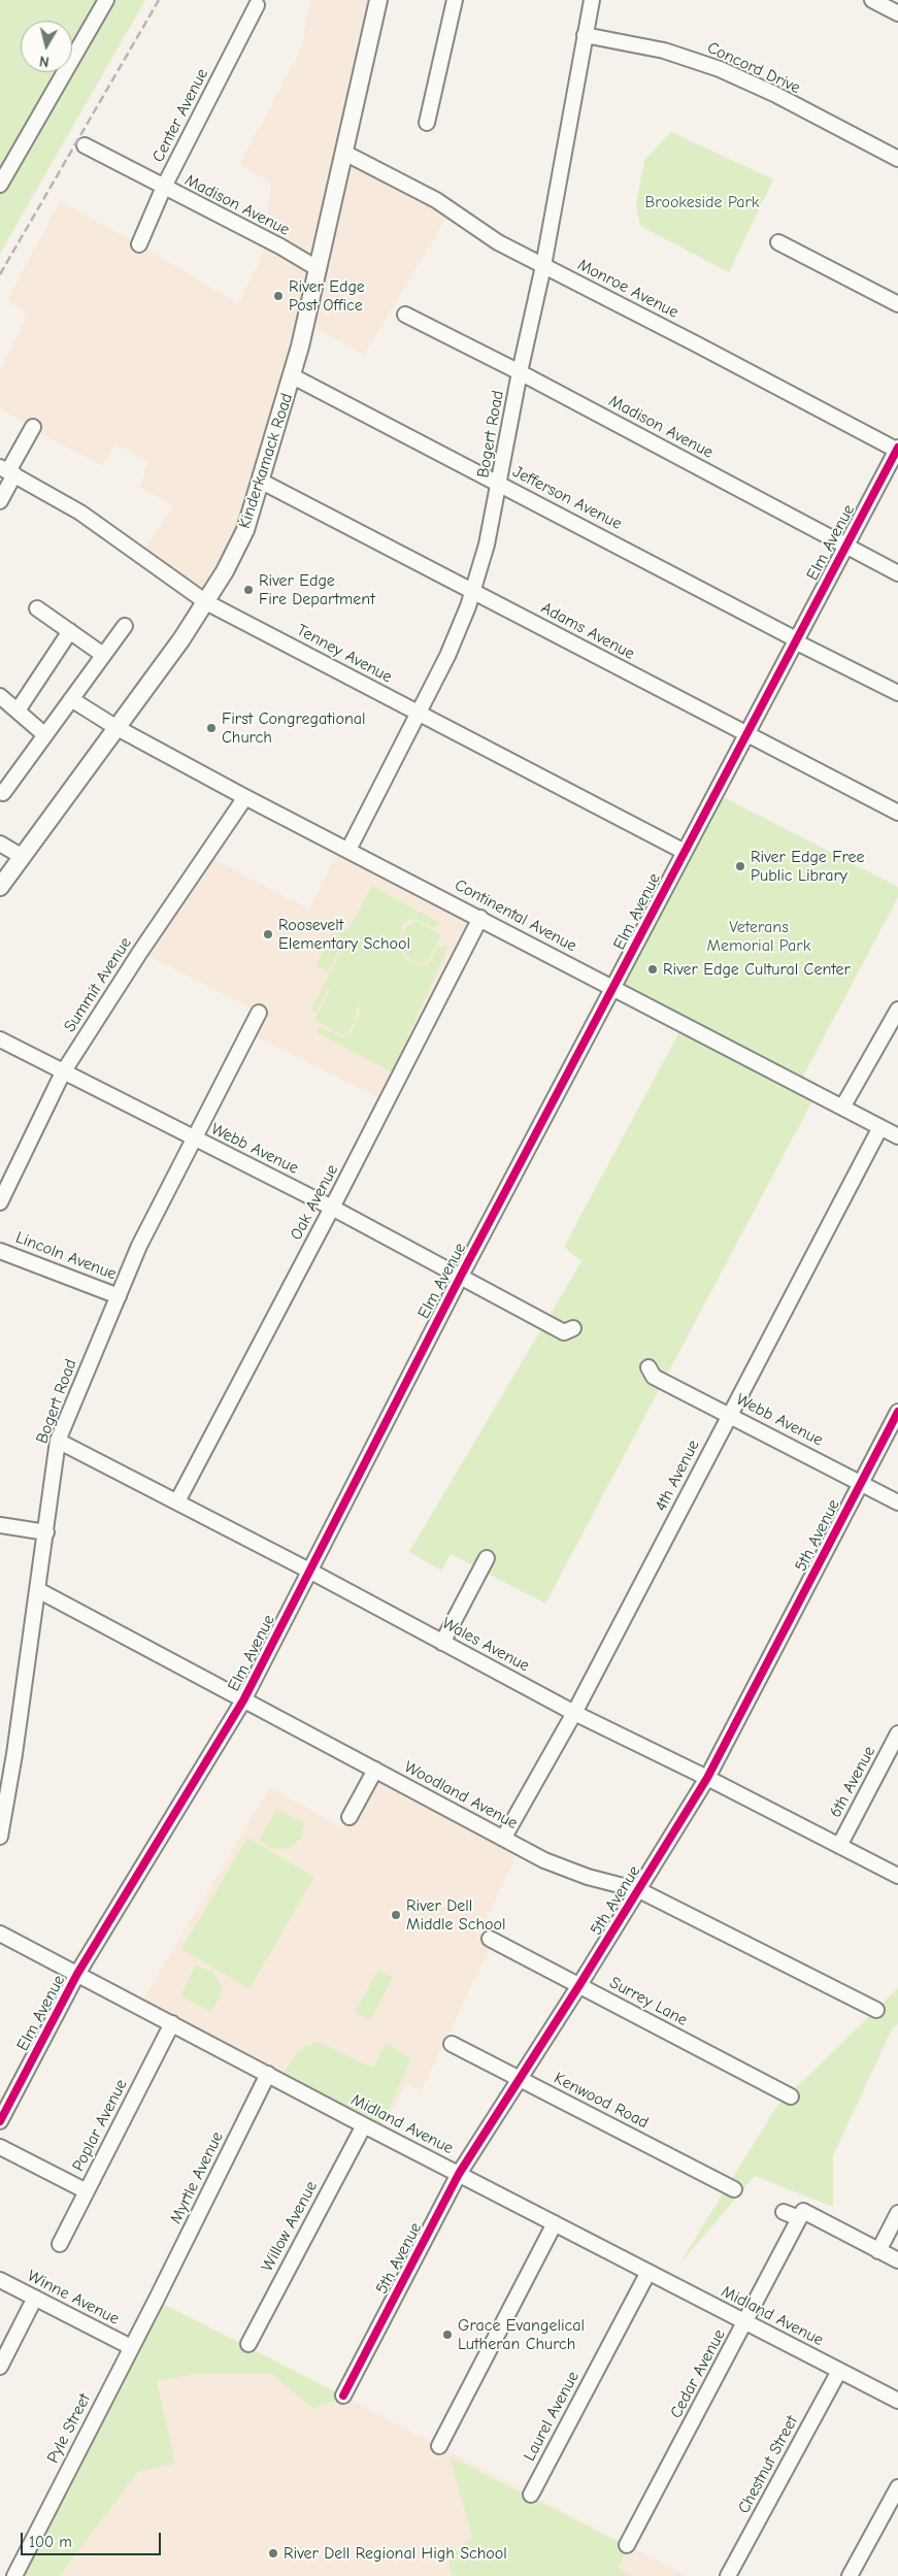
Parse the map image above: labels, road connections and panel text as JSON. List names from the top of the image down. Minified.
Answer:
{"streets":{"main road":["Kinderkamack Road"],"street":["Concord Drive","Center Avenue","Madison Avenue","Monroe Avenue","Bogert Road","Jefferson Avenue","Elm Avenue","Adams Avenue","Tenney Avenue","Continental Avenue","Summit Avenue","Webb Avenue","Oak Avenue","Lincoln Avenue","4th Avenue","5th Avenue","Wales Avenue","6th Avenue","Woodland Avenue","Surrey Lane","Kenwood Road","Midland Avenue","Poplar Avenue","Myrtle Avenue","Willow Avenue","Winne Avenue","Cedar Avenue","Laurel Avenue","Pyle Street","Chestnut Street"]},"crossings":[["Concord Drive","Bogert Road"],["Center Avenue","Madison Avenue"],["Madison Avenue","Bogert Road"],["Madison Avenue","Kinderkamack Road"],["Madison Avenue","Elm Avenue"],["Monroe Avenue","Bogert Road"],["Monroe Avenue","Kinderkamack Road"],["Monroe Avenue","Elm Avenue"],["Bogert Road","Jefferson Avenue"],["Bogert Road","Adams Avenue"],["Bogert Road","Tenney Avenue"],["Bogert Road","Continental Avenue"],["Bogert Road","Webb Avenue"],["Bogert Road","Lincoln Avenue"],["Bogert Road","Wales Avenue"],["Bogert Road","Woodland Avenue"],["Kinderkamack Road","Jefferson Avenue"],["Kinderkamack Road","Adams Avenue"],["Kinderkamack Road","Tenney Avenue"],["Kinderkamack Road","Continental Avenue"],["Jefferson Avenue","Elm Avenue"],["Elm Avenue","Adams Avenue"],["Elm Avenue","Tenney Avenue"],["Elm Avenue","Continental Avenue"],["Elm Avenue","Webb Avenue"],["Elm Avenue","Wales Avenue"],["Elm Avenue","Woodland Avenue"],["Elm Avenue","Midland Avenue"],["Continental Avenue","Summit Avenue"],["Continental Avenue","Oak Avenue"],["Continental Avenue","4th Avenue"],["Summit Avenue","Webb Avenue"],["Webb Avenue","Oak Avenue"],["Webb Avenue","4th Avenue"],["Webb Avenue","5th Avenue"],["Oak Avenue","Wales Avenue"],["4th Avenue","Wales Avenue"],["4th Avenue","Woodland Avenue"],["5th Avenue","Wales Avenue"],["5th Avenue","Woodland Avenue"],["5th Avenue","Surrey Lane"],["5th Avenue","Kenwood Road"],["5th Avenue","Midland Avenue"],["Wales Avenue","6th Avenue"],["Midland Avenue","Poplar Avenue"],["Midland Avenue","Myrtle Avenue"],["Midland Avenue","Willow Avenue"],["Midland Avenue","Cedar Avenue"],["Midland Avenue","Laurel Avenue"],["Midland Avenue","Chestnut Street"],["Myrtle Avenue","Pyle Street"],["Winne Avenue","Pyle Street"]],"parks":["Brookeside Park","Veterans Memorial Park"],"places":["River Edge Post Office","River Edge Fire Department","First Congregational Church","River Edge Free Public Library","Roosevelt Elementary School","River Edge Cultural Center","River Dell Middle School","Grace Evangelical Lutheran Church","River Dell Regional High School"],"scale_bar":"100 m","north":"bottom"}
